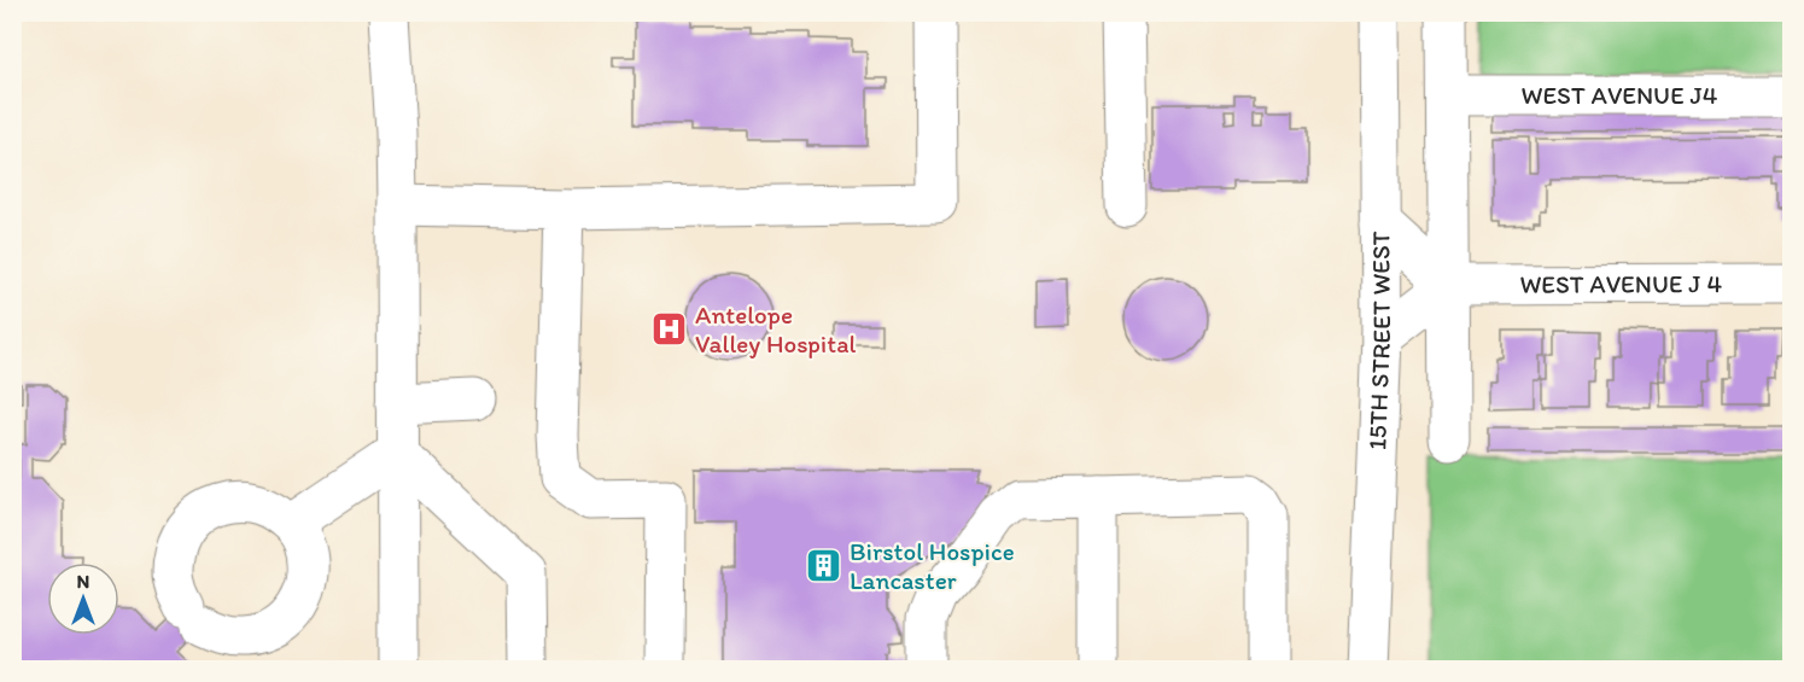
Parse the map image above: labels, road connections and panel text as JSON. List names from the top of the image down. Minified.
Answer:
{"streets":{"street":["WEST AVENUE J4","WEST AVENUE J 4","15TH STREET WEST"]},"places":{"hospital":["Antelope Valley Hospital"],"building":["Birstol Hospice Lancaster"]},"north":"top"}
